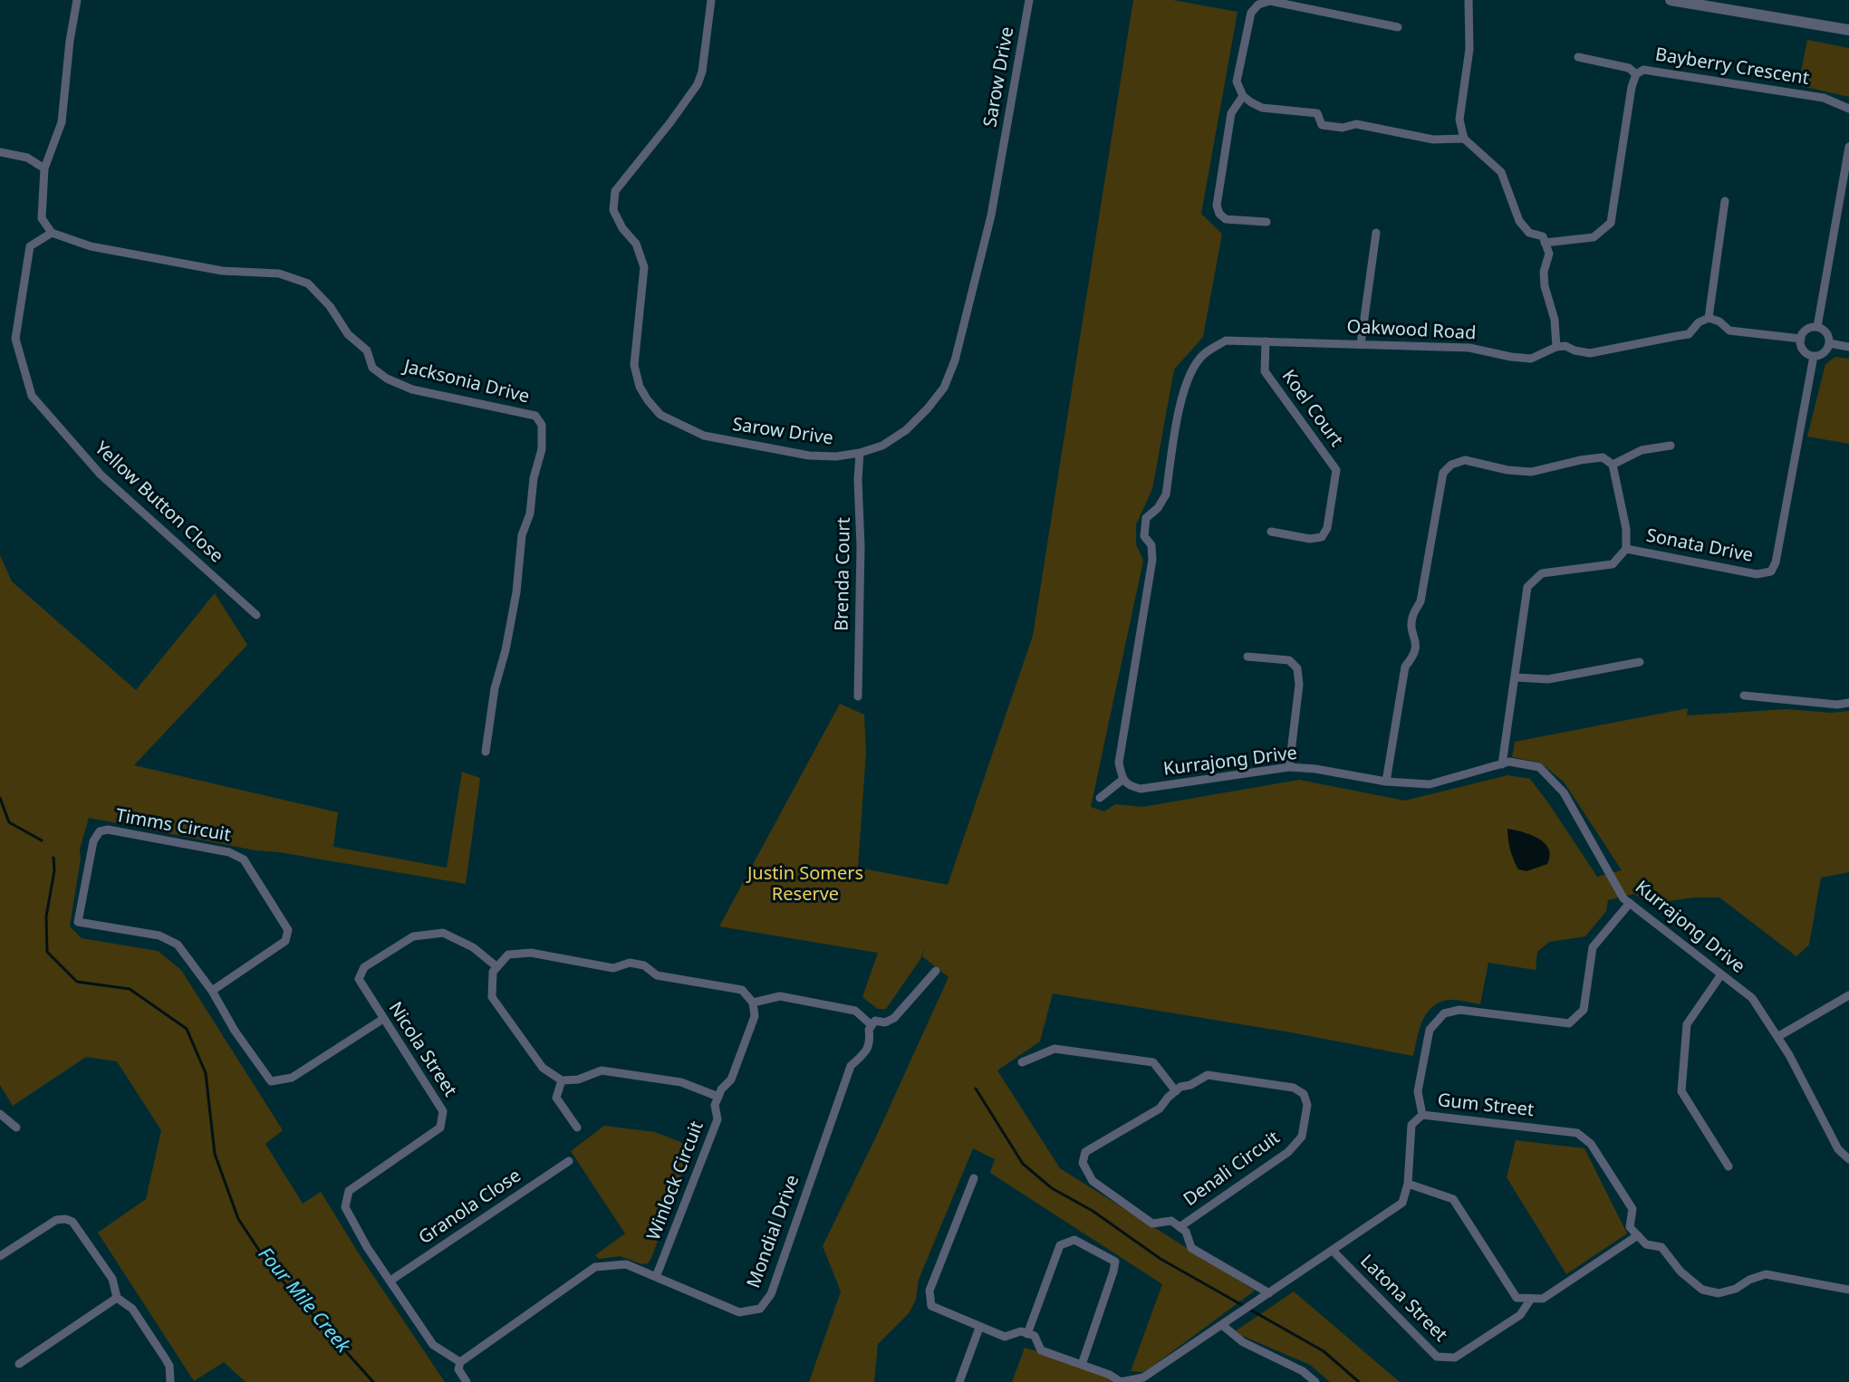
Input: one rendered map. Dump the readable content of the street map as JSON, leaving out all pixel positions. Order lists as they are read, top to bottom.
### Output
{
  "streets": {
    "street": [
      "Bayberry Crescent",
      "Sarow Drive",
      "Oakwood Road",
      "Jacksonia Drive",
      "Koel Court",
      "Yellow Button Close",
      "Sonata Drive",
      "Brenda Court",
      "Kurrajong Drive",
      "Timms Circuit",
      "Nicola Street",
      "Gum Street",
      "Denali Circuit",
      "Winlock Circuit",
      "Granola Close",
      "Mondial Drive",
      "Latona Street"
    ]
  },
  "crossings": [
    ["Sarow Drive", "Brenda Court"],
    ["Oakwood Road", "Koel Court"],
    ["Oakwood Road", "Kurrajong Drive"],
    ["Jacksonia Drive", "Yellow Button Close"],
    ["Sonata Drive", "Kurrajong Drive"],
    ["Timms Circuit", "Nicola Street"],
    ["Nicola Street", "Granola Close"],
    ["Nicola Street", "Mondial Drive"],
    ["Gum Street", "Denali Circuit"],
    ["Gum Street", "Latona Street"],
    ["Winlock Circuit", "Mondial Drive"]
  ],
  "water": ["Four Mile Creek"],
  "parks": ["Justin Somers Reserve"]
}
